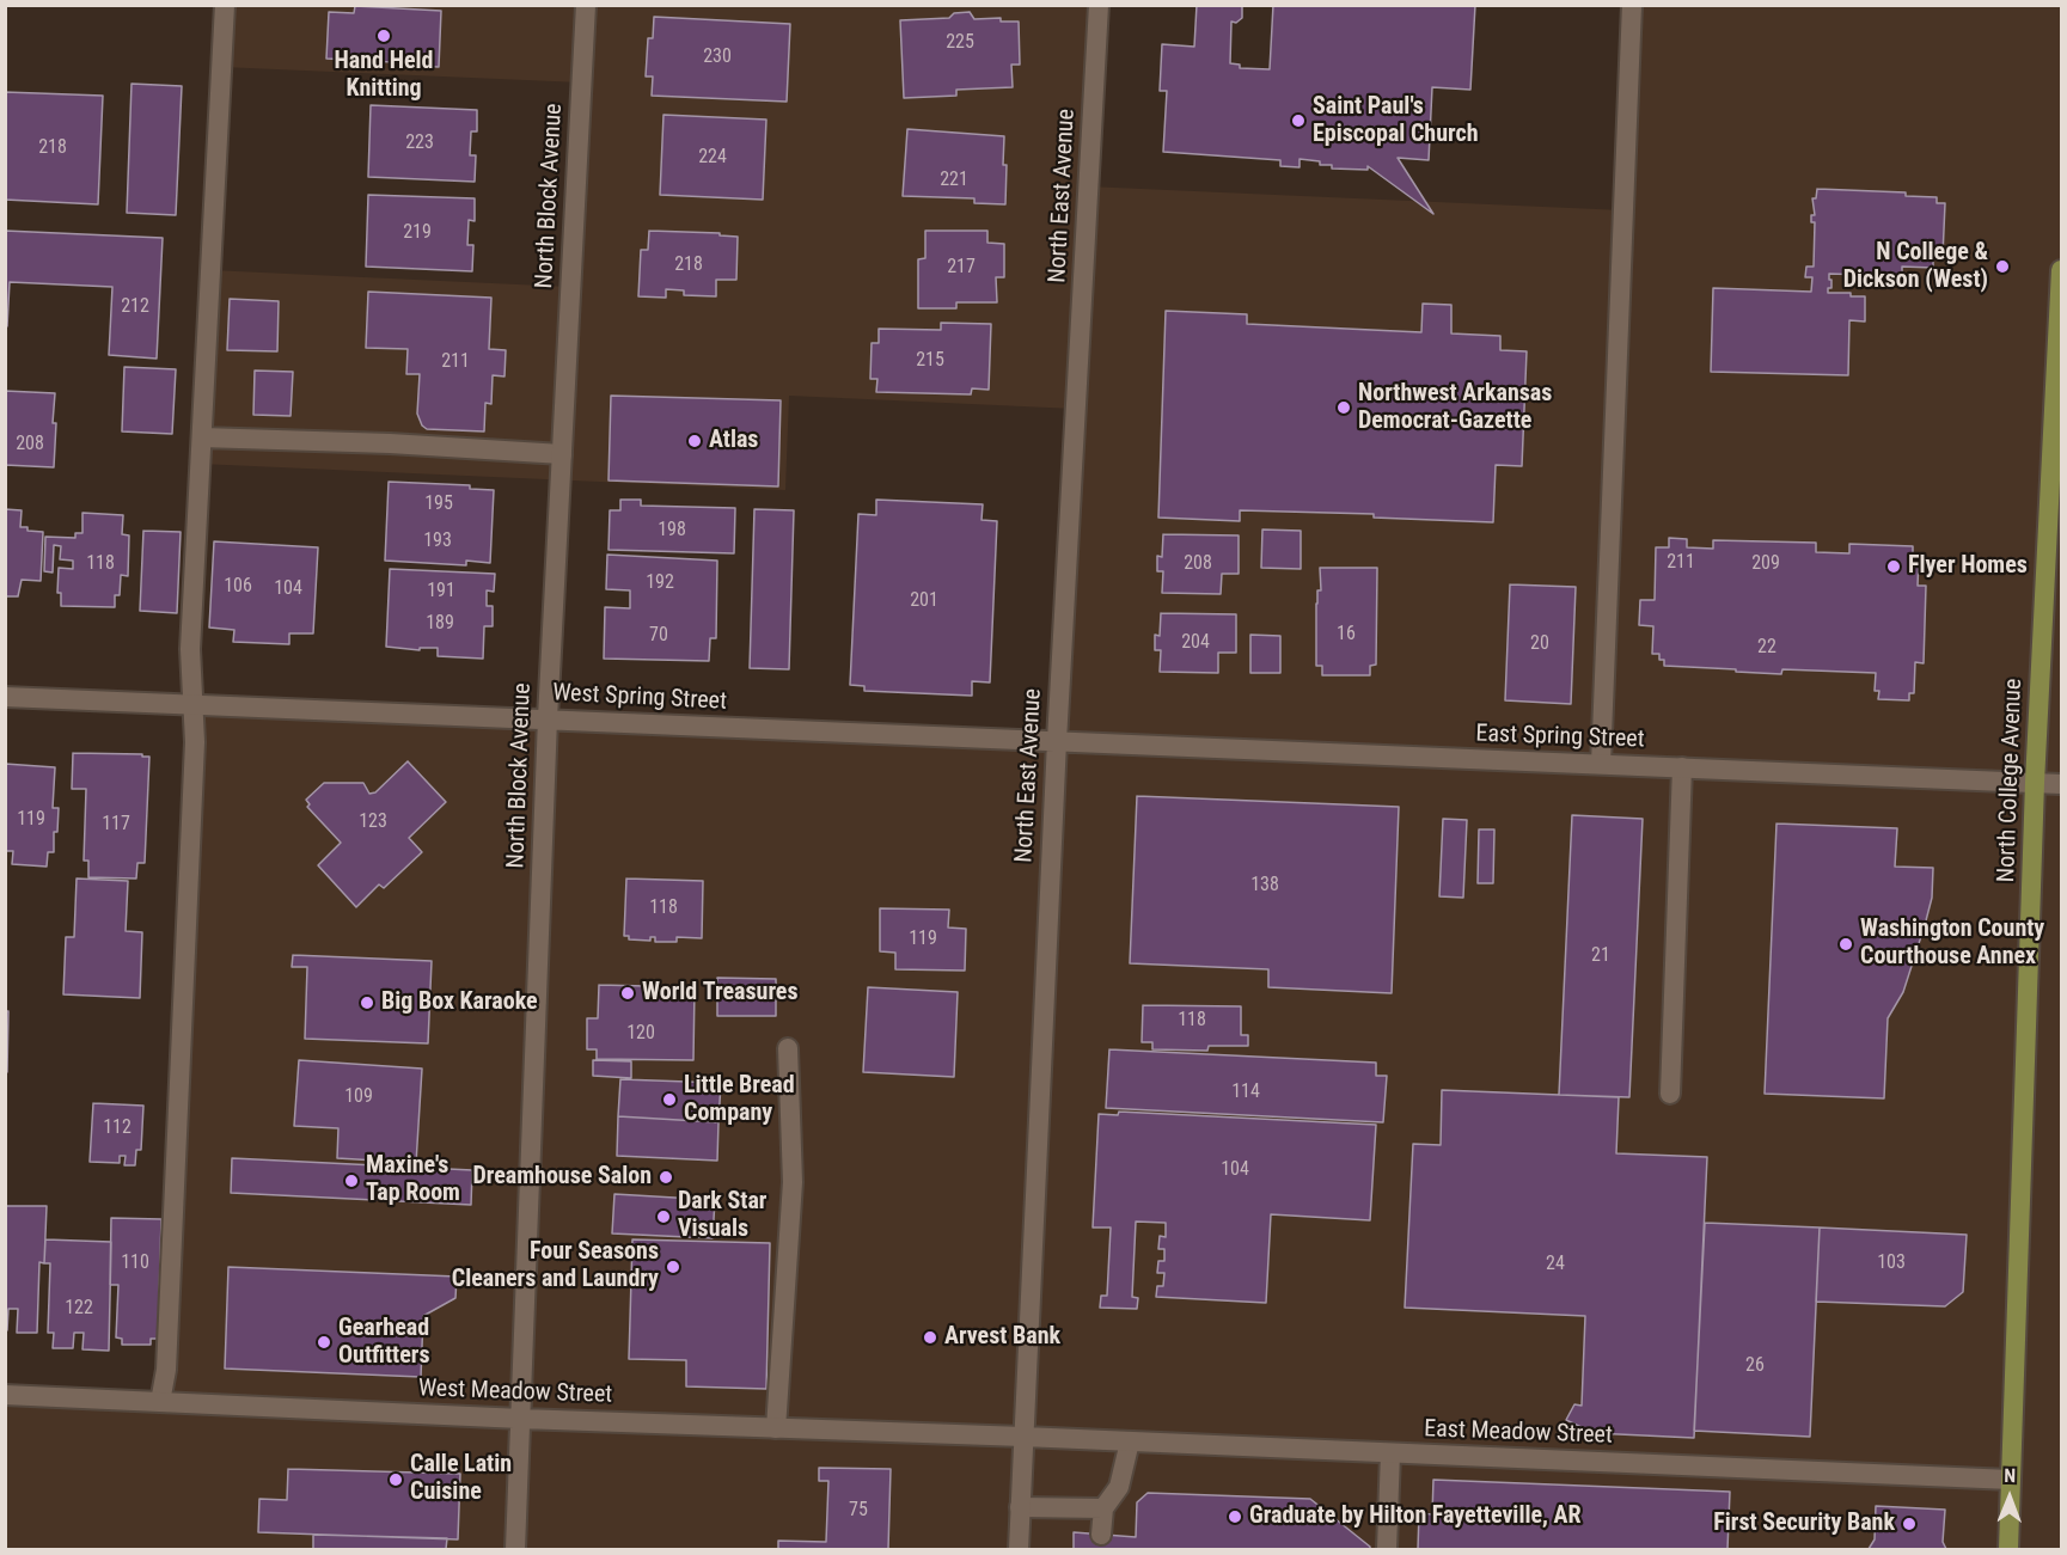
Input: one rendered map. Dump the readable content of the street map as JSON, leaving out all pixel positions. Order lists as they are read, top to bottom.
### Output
{
  "streets": {
    "main road": ["North College Avenue"],
    "street": [
      "North Block Avenue",
      "North East Avenue",
      "West Spring Street",
      "East Spring Street",
      "West Meadow Street",
      "East Meadow Street"
    ]
  },
  "crossings": [
    ["North Block Avenue", "West Spring Street"],
    ["North Block Avenue", "West Meadow Street"],
    ["North East Avenue", "West Spring Street"],
    ["North East Avenue", "East Spring Street"],
    ["North East Avenue", "West Meadow Street"],
    ["North East Avenue", "East Meadow Street"],
    ["West Spring Street", "East Spring Street"],
    ["East Spring Street", "North College Avenue"],
    ["North College Avenue", "East Meadow Street"],
    ["West Meadow Street", "East Meadow Street"]
  ],
  "places": [
    "Hand Held Knitting",
    "Saint Paul's Episcopal Church",
    "N College & Dickson (West)",
    "Northwest Arkansas Democrat-Gazette",
    "Atlas",
    "Flyer Homes",
    "Washington County Courthouse Annex",
    "World Treasures",
    "Big Box Karaoke",
    "Little Bread Company",
    "Dreamhouse Salon",
    "Maxine's Tap Room",
    "Dark Star Visuals",
    "Four Seasons Cleaners and Laundry",
    "Arvest Bank",
    "Gearhead Outfitters",
    "Calle Latin Cuisine",
    "Graduate by Hilton Fayetteville, AR",
    "First Security Bank"
  ],
  "house_numbers": [
    "225",
    "230",
    "223",
    "218",
    "224",
    "221",
    "219",
    "218",
    "217",
    "212",
    "215",
    "211",
    "208",
    "195",
    "198",
    "193",
    "211",
    "118",
    "208",
    "209",
    "192",
    "106",
    "104",
    "191",
    "201",
    "189",
    "16",
    "70",
    "204",
    "20",
    "22",
    "119",
    "123",
    "117",
    "138",
    "118",
    "119",
    "21",
    "118",
    "120",
    "114",
    "109",
    "112",
    "104",
    "110",
    "103",
    "24",
    "122",
    "26",
    "75"
  ],
  "north": "top"
}
